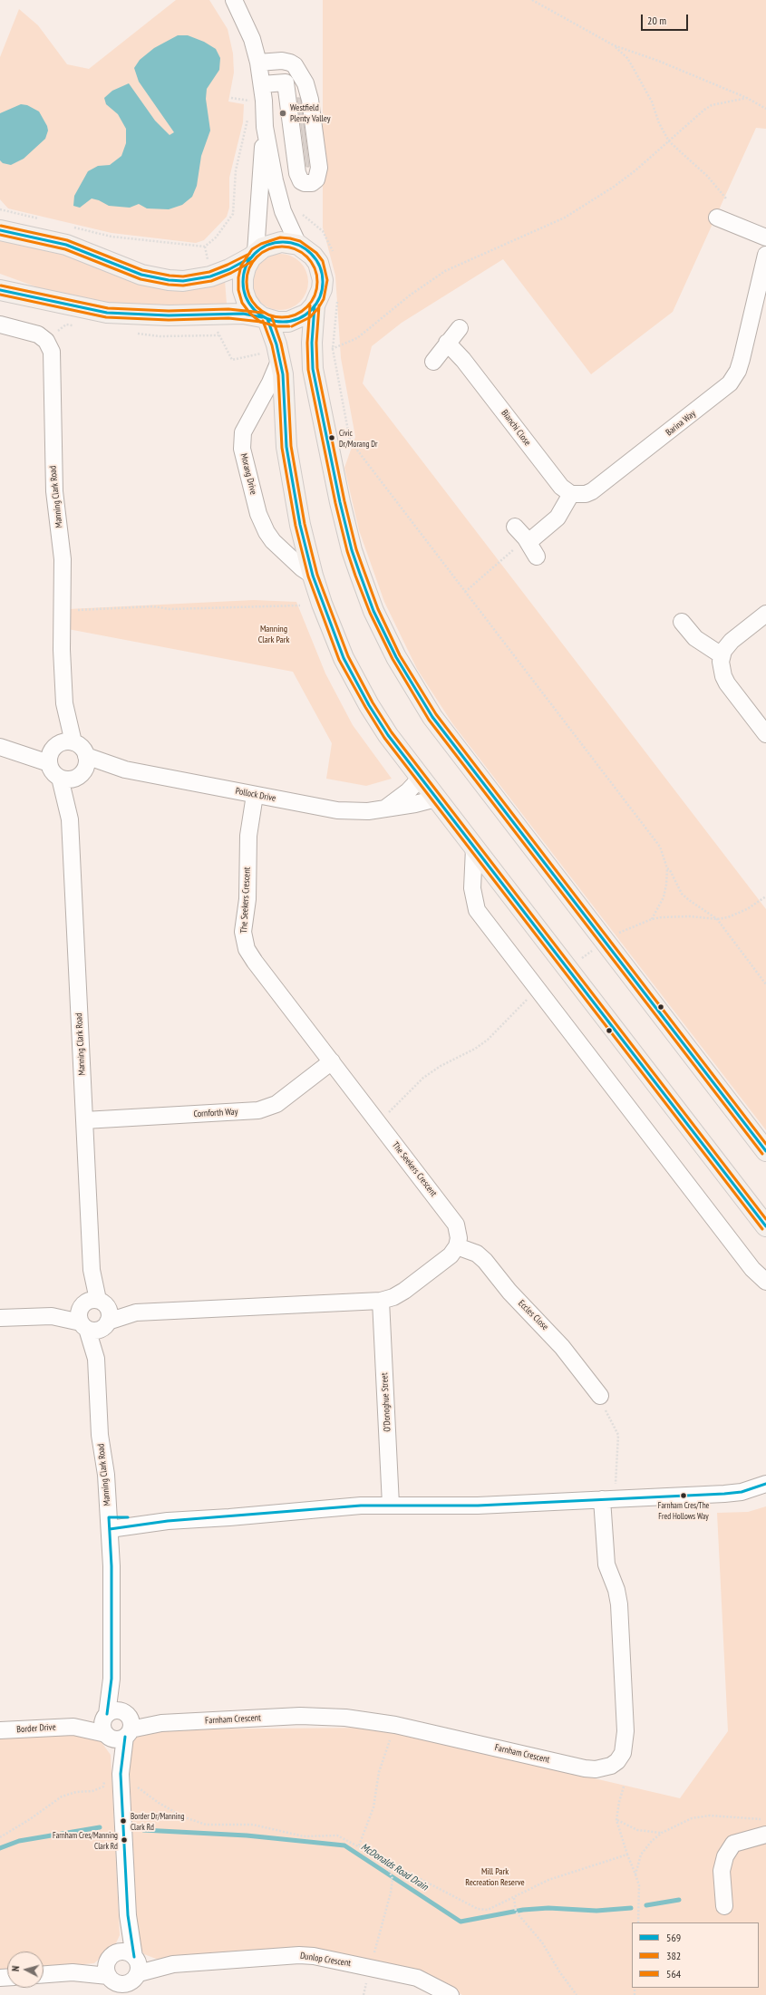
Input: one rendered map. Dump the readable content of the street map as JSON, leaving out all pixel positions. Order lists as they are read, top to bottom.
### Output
{
  "streets": {
    "street": [
      "Barina Way",
      "Bianchi Close",
      "Morang Drive",
      "Manning Clark Road",
      "Pollock Drive",
      "The Seekers Crescent",
      "Cornforth Way",
      "Eccles Close",
      "O'Donoghue Street",
      "Farnham Crescent",
      "Border Drive",
      "Dunlop Crescent"
    ]
  },
  "crossings": [
    ["Barina Way", "Bianchi Close"],
    ["Manning Clark Road", "Pollock Drive"],
    ["Manning Clark Road", "Cornforth Way"],
    ["Manning Clark Road", "Farnham Crescent"],
    ["Manning Clark Road", "Border Drive"],
    ["Manning Clark Road", "Dunlop Crescent"],
    ["Pollock Drive", "The Seekers Crescent"],
    ["The Seekers Crescent", "Cornforth Way"],
    ["The Seekers Crescent", "Eccles Close"],
    ["Farnham Crescent", "Border Drive"]
  ],
  "water": ["McDonalds Road Drain"],
  "parks": ["Manning Clark Park", "Mill Park Recreation Reserve"],
  "places": [
    "Westfield Plenty Valley",
    "Civic Dr/Morang Dr",
    "Farnham Cres/The Fred Hollows Way",
    "Border Dr/Manning Clark Rd",
    "Farnham Cres/Manning Clark Rd"
  ],
  "lines": ["transit line 564", "transit line 569", "transit line 382"],
  "legend": ["569", "382", "564"],
  "scale_bar": "20 m",
  "north": "left"
}
